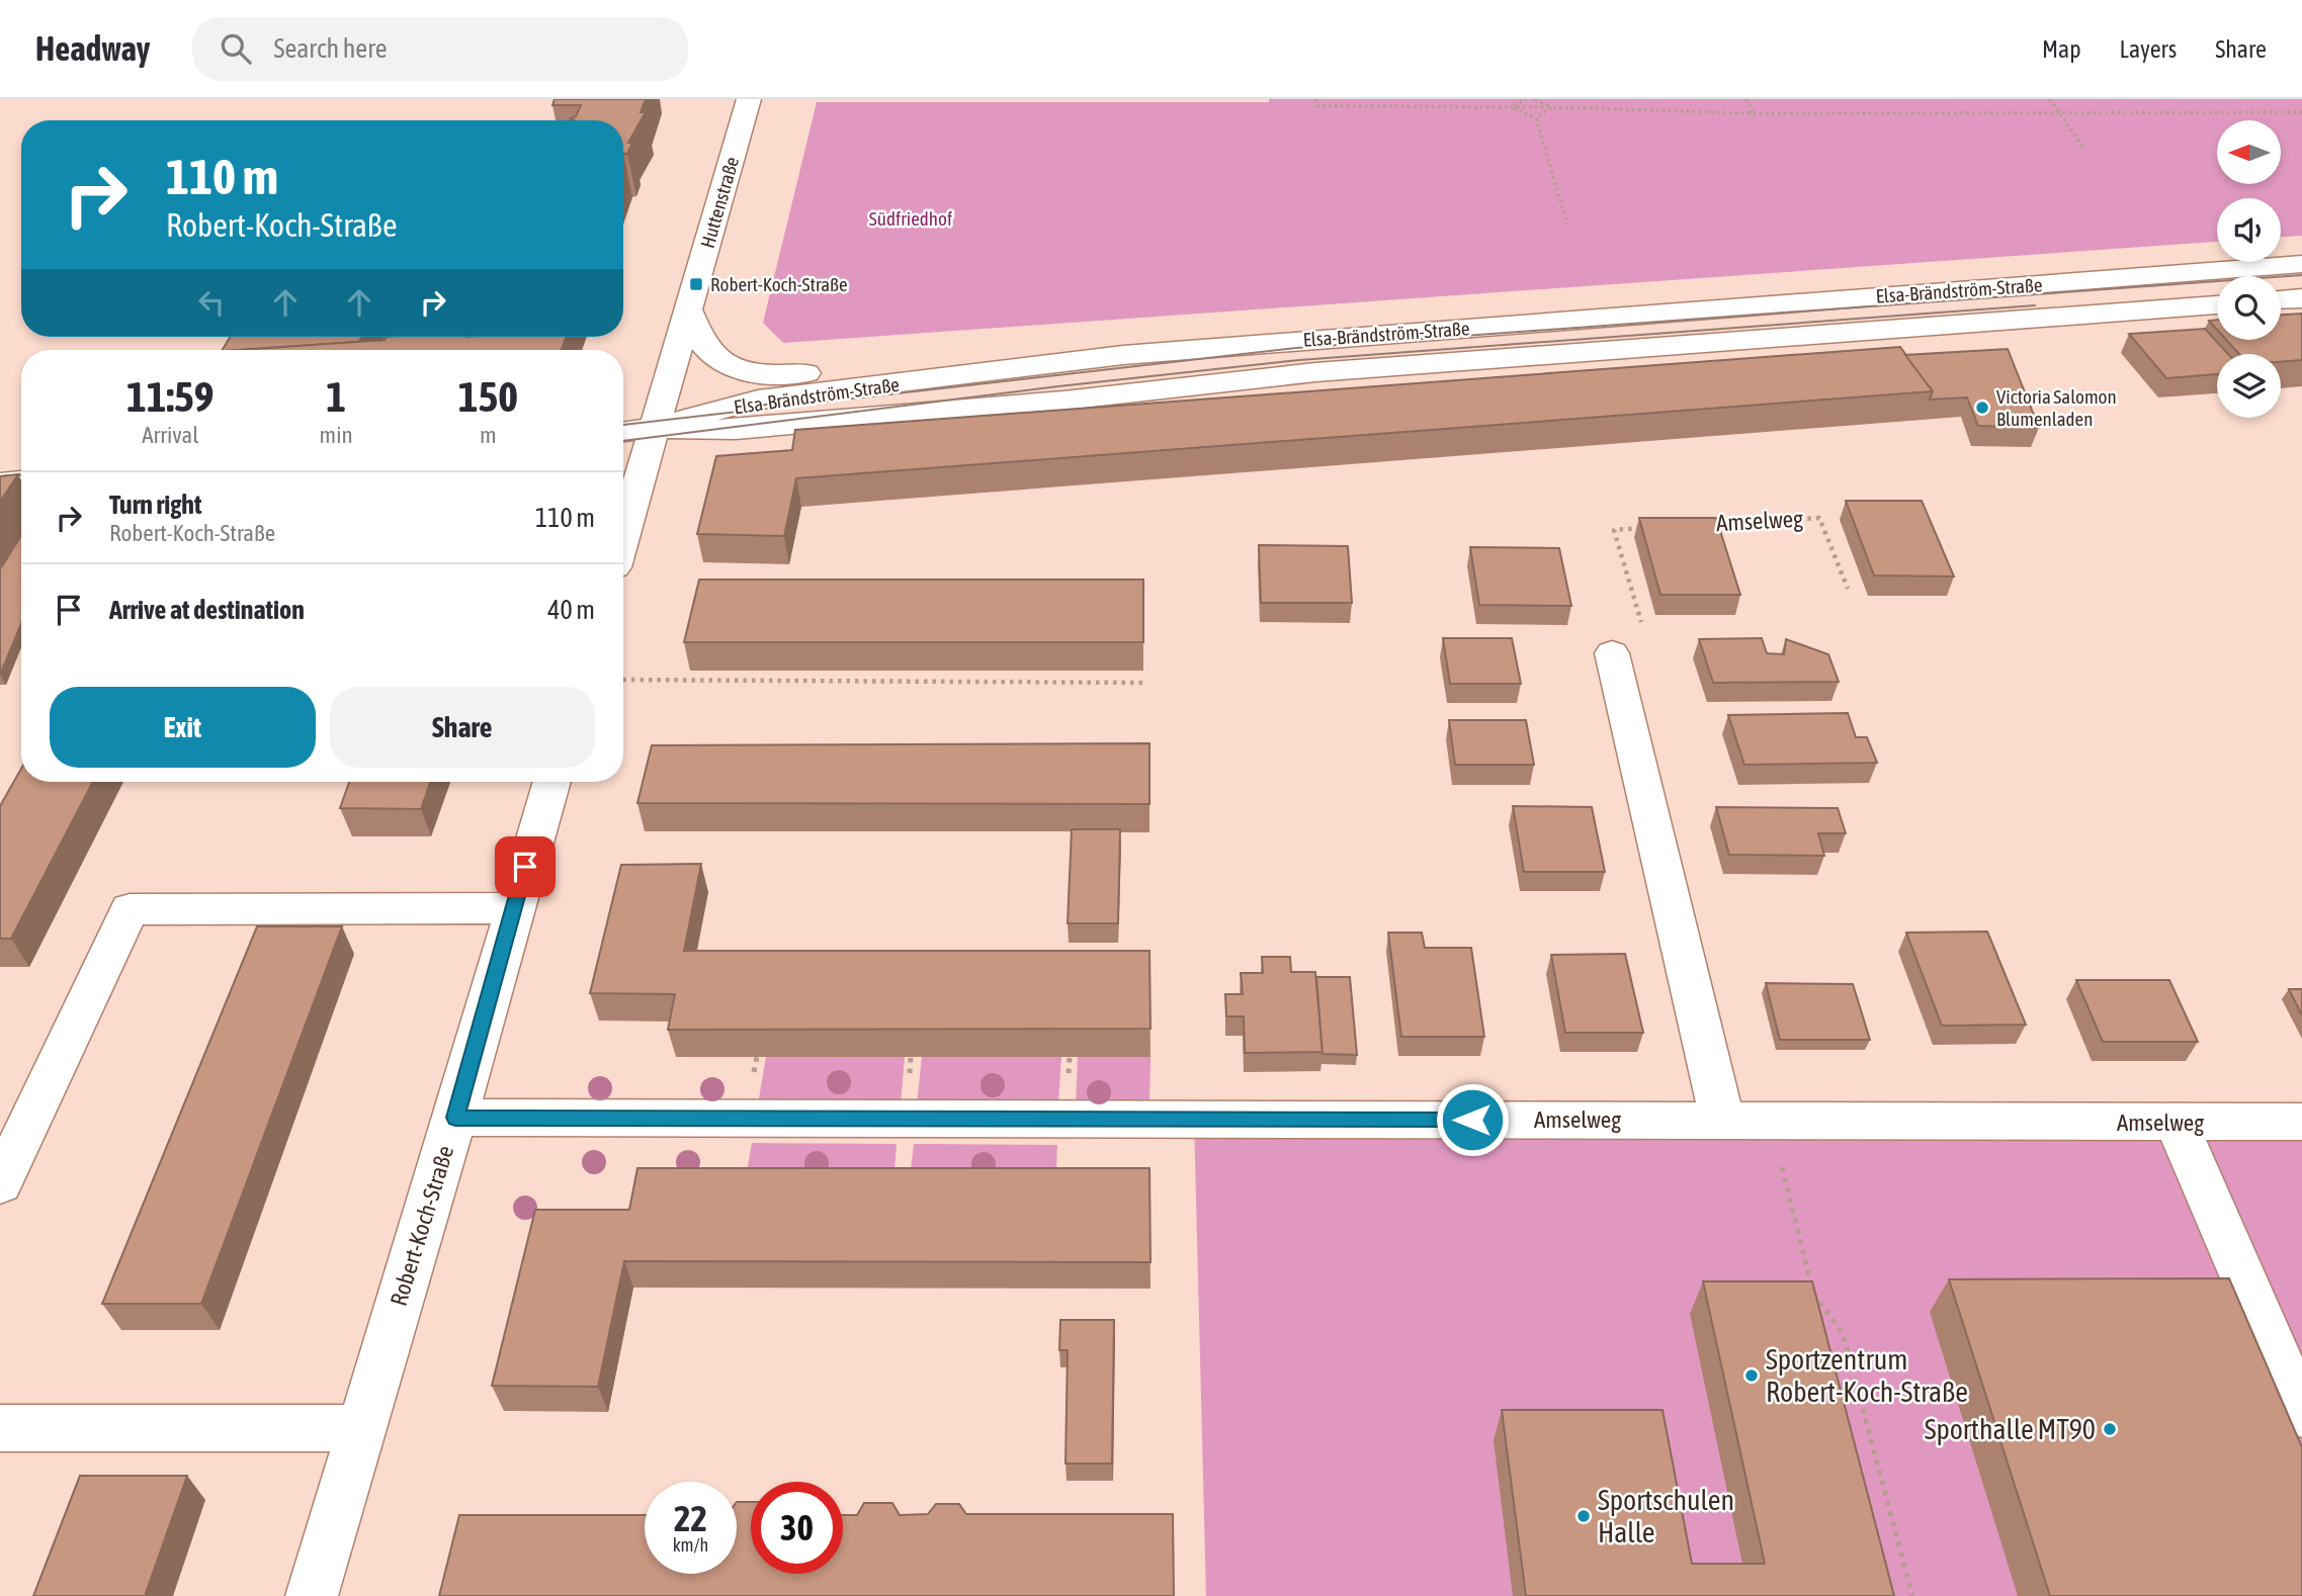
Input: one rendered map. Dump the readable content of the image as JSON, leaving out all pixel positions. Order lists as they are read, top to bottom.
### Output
{
  "streets": {
    "street": [
      "Huttenstraße",
      "Elsa-Brändström-Straße",
      "Amselweg",
      "Robert-Koch-Straße"
    ]
  },
  "crossings": [
    ["Huttenstraße", "Elsa-Brändström-Straße"],
    ["Amselweg", "Robert-Koch-Straße"]
  ],
  "parks": ["Südfriedhof"],
  "places": {
    "transit": ["Robert-Koch-Straße"],
    "other": [
      "Victoria Salomon Blumenladen",
      "Sportzentrum Robert-Koch-Straße",
      "Sporthalle MT90",
      "Sportschulen Halle"
    ]
  },
  "north": "left",
  "page": {
    "header": "Headway",
    "search": "Search here",
    "nav": ["Map", "Layers", "Share"],
    "turn": ["110 m", "Robert-Koch-Straße"],
    "eta": [
      "11:59",
      "Arrival",
      "1",
      "min",
      "150",
      "m"
    ],
    "list": [
      {
        "name": "Turn right",
        "note": "Robert-Koch-Straße",
        "value": "110 m"
      },
      {
        "name": "Arrive at destination",
        "value": "40 m"
      }
    ],
    "buttons": ["Exit", "Share"],
    "speed": "22 km/h",
    "limit": "30"
  }
}
